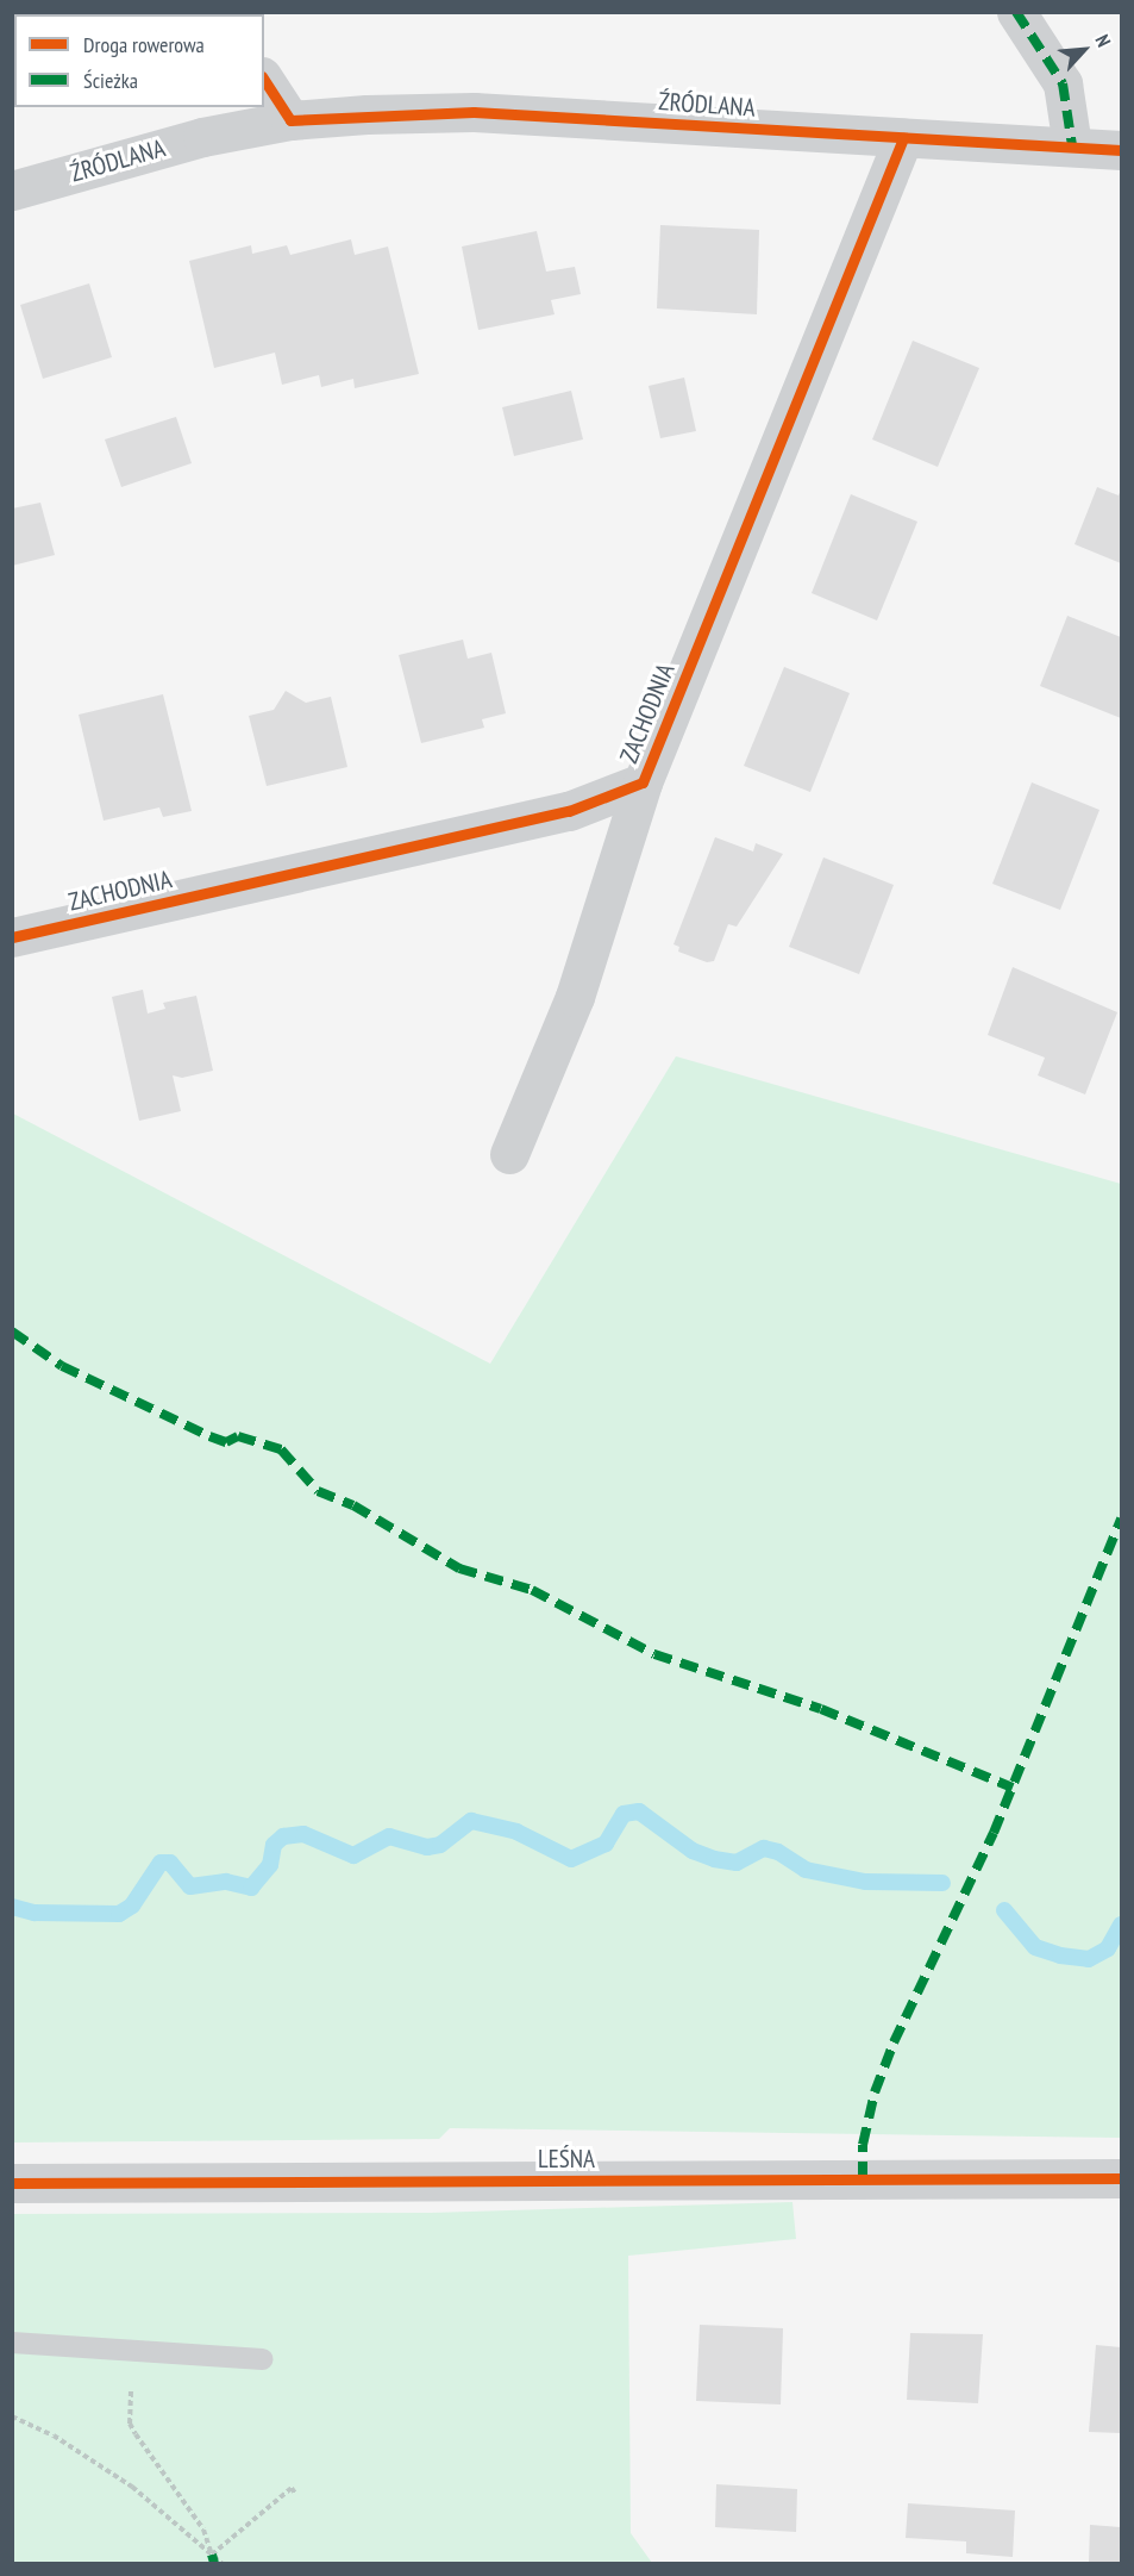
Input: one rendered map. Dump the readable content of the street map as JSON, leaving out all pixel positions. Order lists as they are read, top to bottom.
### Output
{
  "streets": {
    "street": ["ŹRÓDLANA", "ZACHODNIA", "LEŚNA"]
  },
  "crossings": [
    ["ŹRÓDLANA", "ZACHODNIA"]
  ],
  "legend": ["Droga rowerowa", "Ścieżka"],
  "north": "top right"
}
